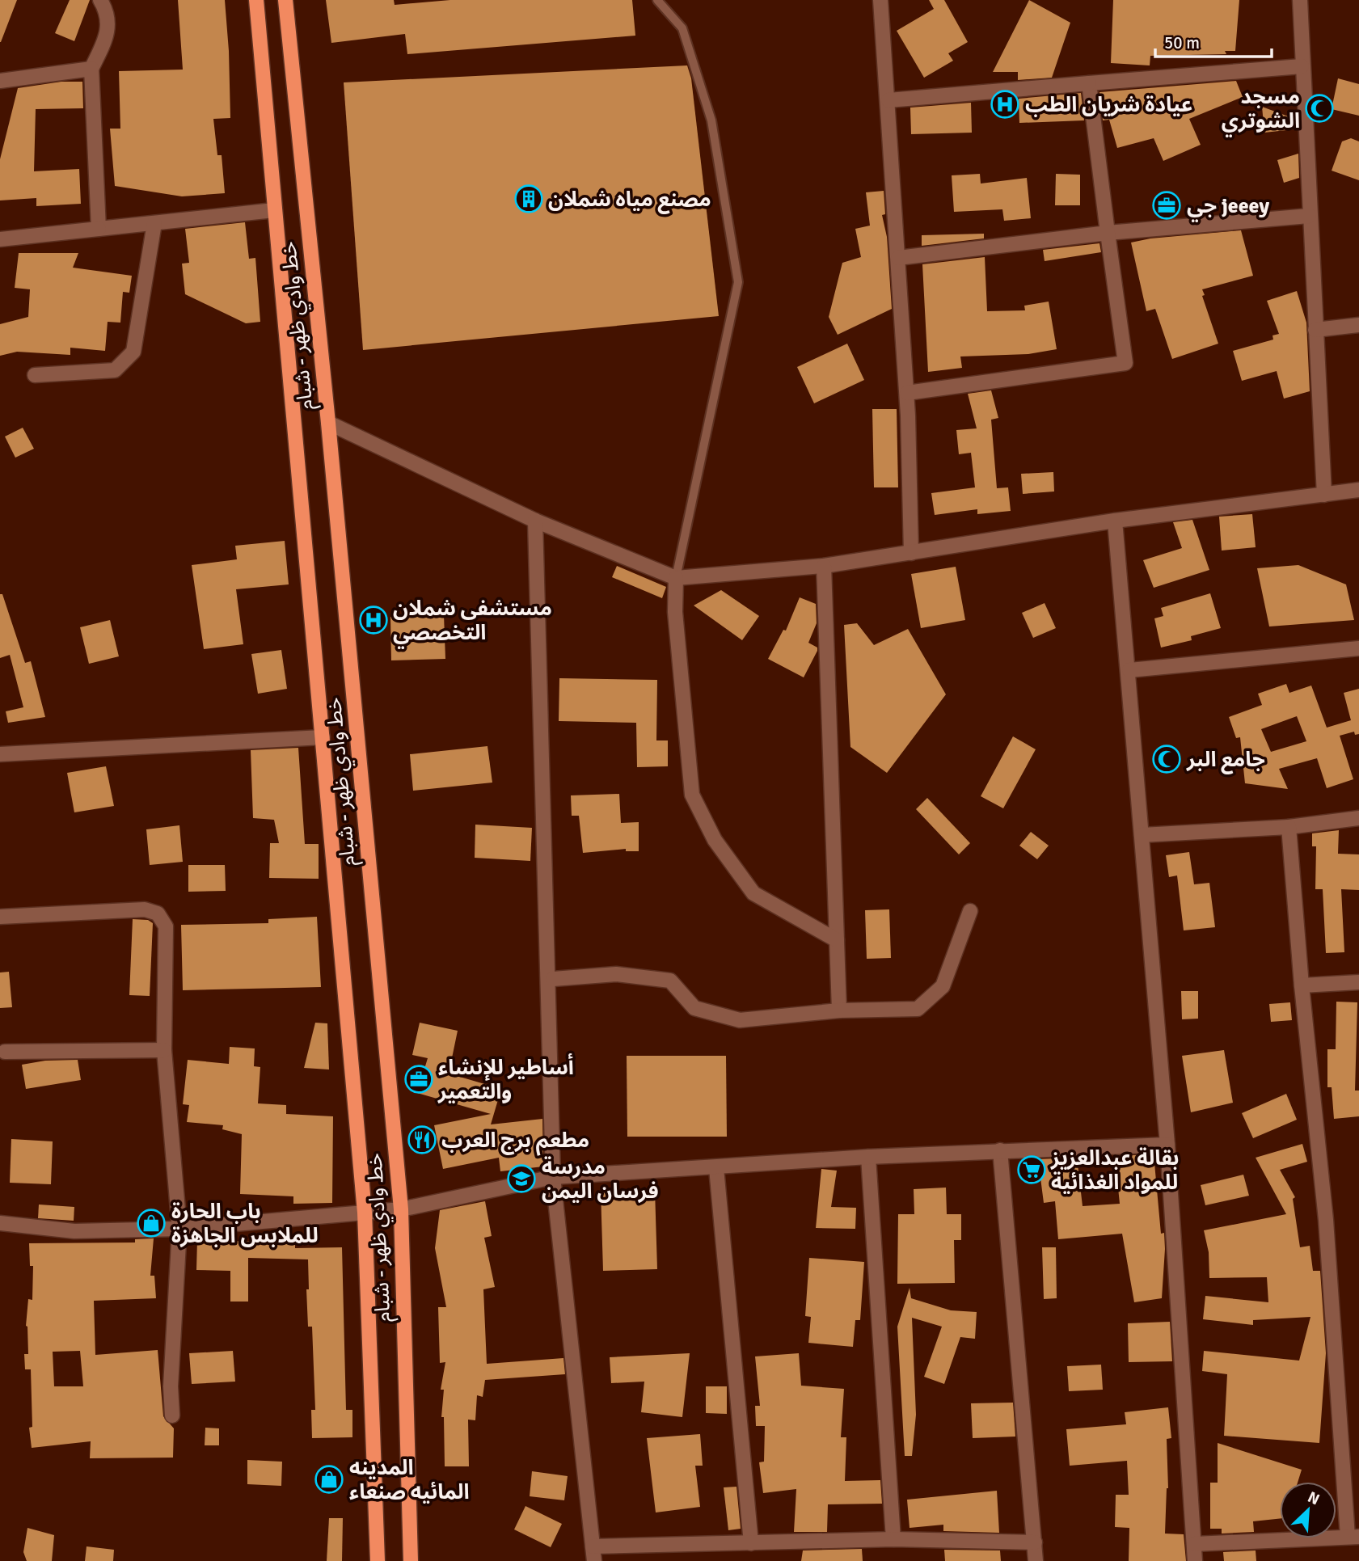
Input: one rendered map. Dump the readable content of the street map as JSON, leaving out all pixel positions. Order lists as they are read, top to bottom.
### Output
{
  "streets": {
    "main road": ["خط وادي ظهر - شبام"]
  },
  "places": {
    "hospital": ["عيادة شريان الطب", "مستشفى شملان التخصصي"],
    "mosque": ["مسجد الشوتري", "جامع البر"],
    "building": ["مصنع مياه شملان"],
    "office": ["جي jeeey", "أساطير للإنشاء والتعمير"],
    "restaurant": ["مطعم برج العرب"],
    "supermarket": ["بقالة عبدالعزيز للمواد الغذائية"],
    "school or university": ["مدرسة فرسان اليمن"],
    "shop": ["باب الحارة للملابس الجاهزة", "المدينه المائيه صنعاء"]
  },
  "scale_bar": "50 m",
  "north": "top right"
}
